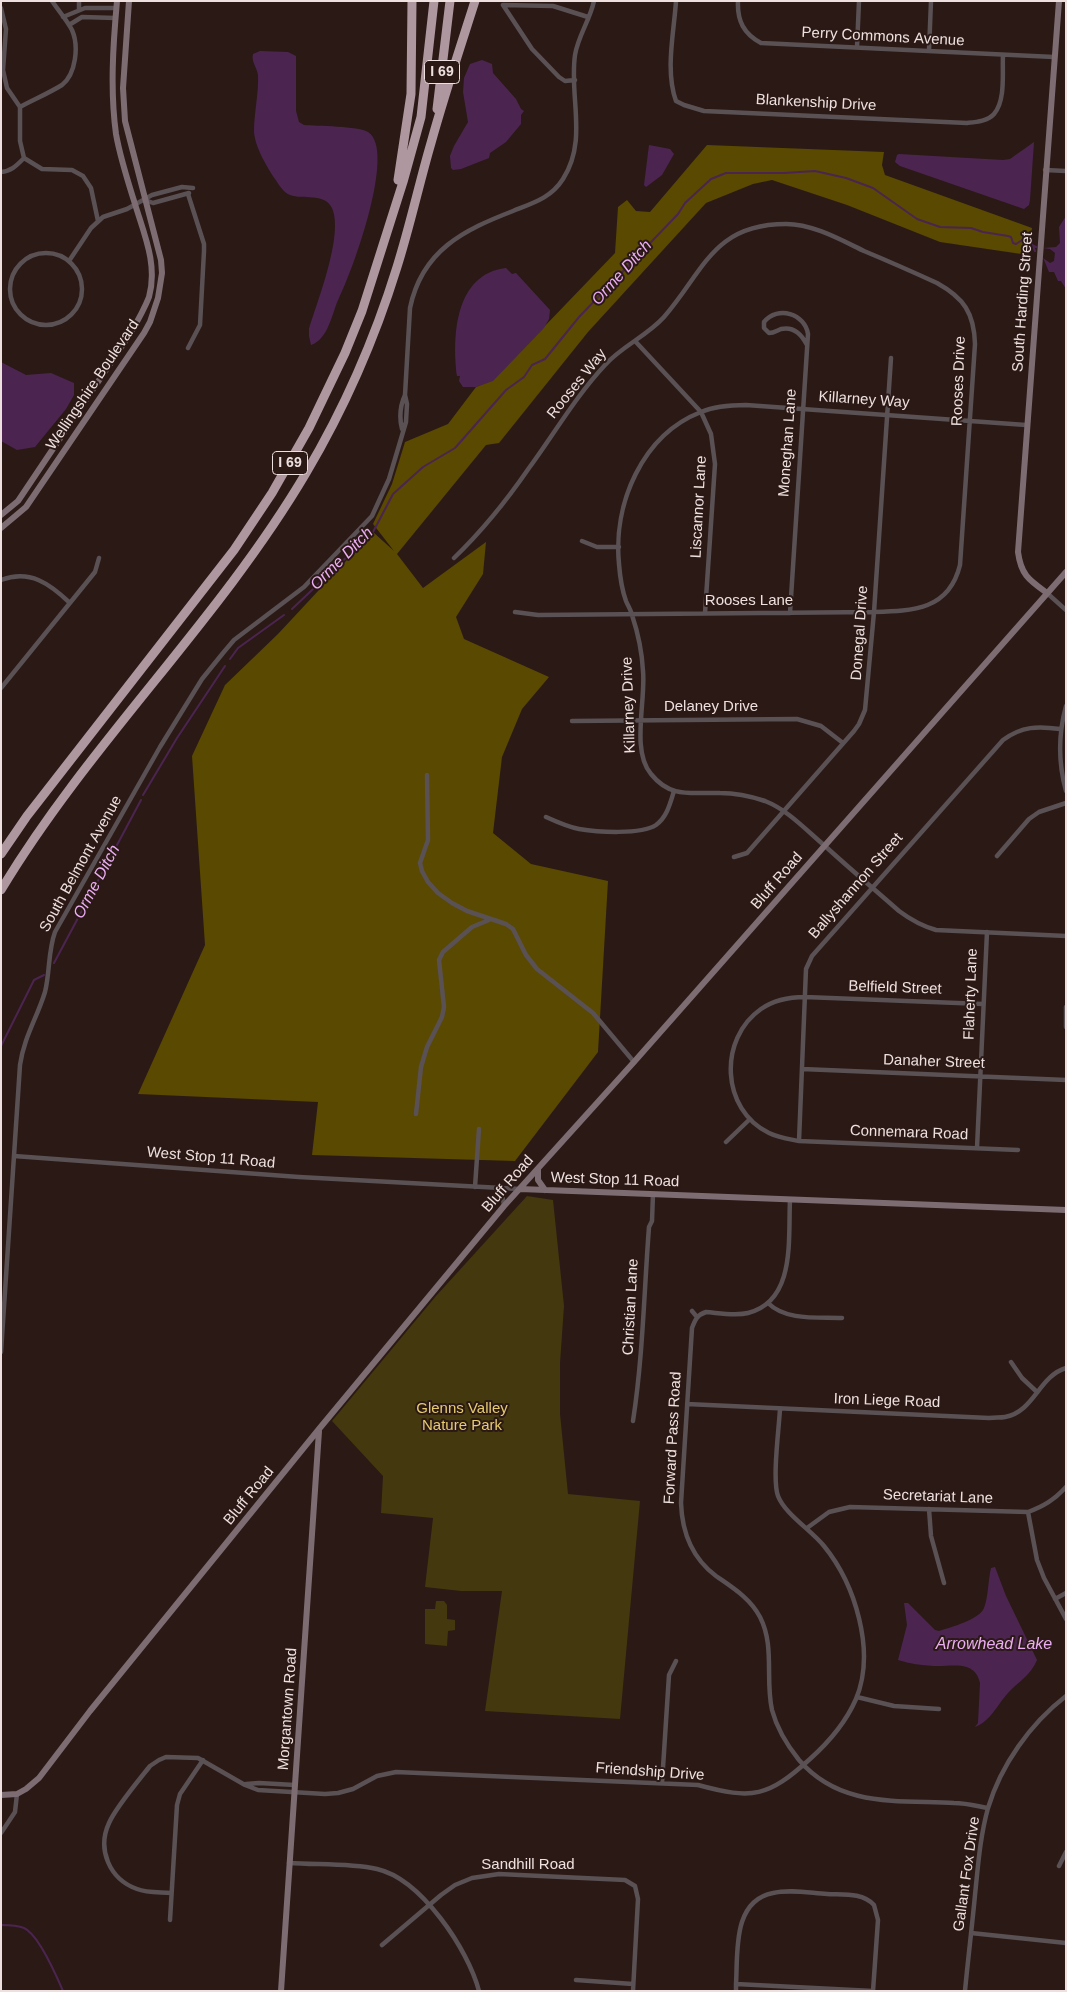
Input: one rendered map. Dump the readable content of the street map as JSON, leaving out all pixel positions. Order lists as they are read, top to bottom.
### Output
{
  "streets": {
    "highway": ["I 69"],
    "main road": [
      "South Harding Street",
      "Wellingshire Boulevard",
      "Bluff Road",
      "West Stop 11 Road",
      "Morgantown Road"
    ],
    "street": [
      "Perry Commons Avenue",
      "Blankenship Drive",
      "Rooses Drive",
      "Rooses Way",
      "Killarney Way",
      "Moneghan Lane",
      "Liscannor Lane",
      "Rooses Lane",
      "Donegal Drive",
      "Killarney Drive",
      "Delaney Drive",
      "South Belmont Avenue",
      "Ballyshannon Street",
      "Belfield Street",
      "Flaherty Lane",
      "Danaher Street",
      "Connemara Road",
      "Christian Lane",
      "Iron Liege Road",
      "Forward Pass Road",
      "Secretariat Lane",
      "Friendship Drive",
      "Sandhill Road",
      "Gallant Fox Drive"
    ]
  },
  "crossings": [
    ["Perry Commons Avenue", "Blankenship Drive"],
    ["Perry Commons Avenue", "South Harding Street"],
    ["South Harding Street", "Killarney Way"],
    ["South Harding Street", "Bluff Road"],
    ["Rooses Drive", "Rooses Way"],
    ["Rooses Drive", "Killarney Way"],
    ["Rooses Drive", "Rooses Lane"],
    ["Rooses Way", "Liscannor Lane"],
    ["Killarney Way", "Moneghan Lane"],
    ["Killarney Way", "Liscannor Lane"],
    ["Killarney Way", "Donegal Drive"],
    ["Killarney Way", "Killarney Drive"],
    ["Moneghan Lane", "Rooses Lane"],
    ["Liscannor Lane", "Rooses Lane"],
    ["Liscannor Lane", "Killarney Drive"],
    ["Rooses Lane", "Donegal Drive"],
    ["Rooses Lane", "Killarney Drive"],
    ["Donegal Drive", "Killarney Drive"],
    ["Donegal Drive", "Delaney Drive"],
    ["Killarney Drive", "Delaney Drive"],
    ["Killarney Drive", "Bluff Road"],
    ["Killarney Drive", "Ballyshannon Street"],
    ["Killarney Drive", "Flaherty Lane"],
    ["South Belmont Avenue", "West Stop 11 Road"],
    ["Bluff Road", "West Stop 11 Road"],
    ["Bluff Road", "Morgantown Road"],
    ["Ballyshannon Street", "Belfield Street"],
    ["Ballyshannon Street", "Danaher Street"],
    ["Ballyshannon Street", "Connemara Road"],
    ["Belfield Street", "Flaherty Lane"],
    ["Belfield Street", "Connemara Road"],
    ["Flaherty Lane", "Danaher Street"],
    ["Flaherty Lane", "Connemara Road"],
    ["West Stop 11 Road", "Christian Lane"],
    ["Iron Liege Road", "Forward Pass Road"],
    ["Forward Pass Road", "Friendship Drive"],
    ["Morgantown Road", "Friendship Drive"]
  ],
  "water": ["Orme Ditch", "Arrowhead Lake"],
  "parks": ["Glenns Valley Nature Park"]
}
